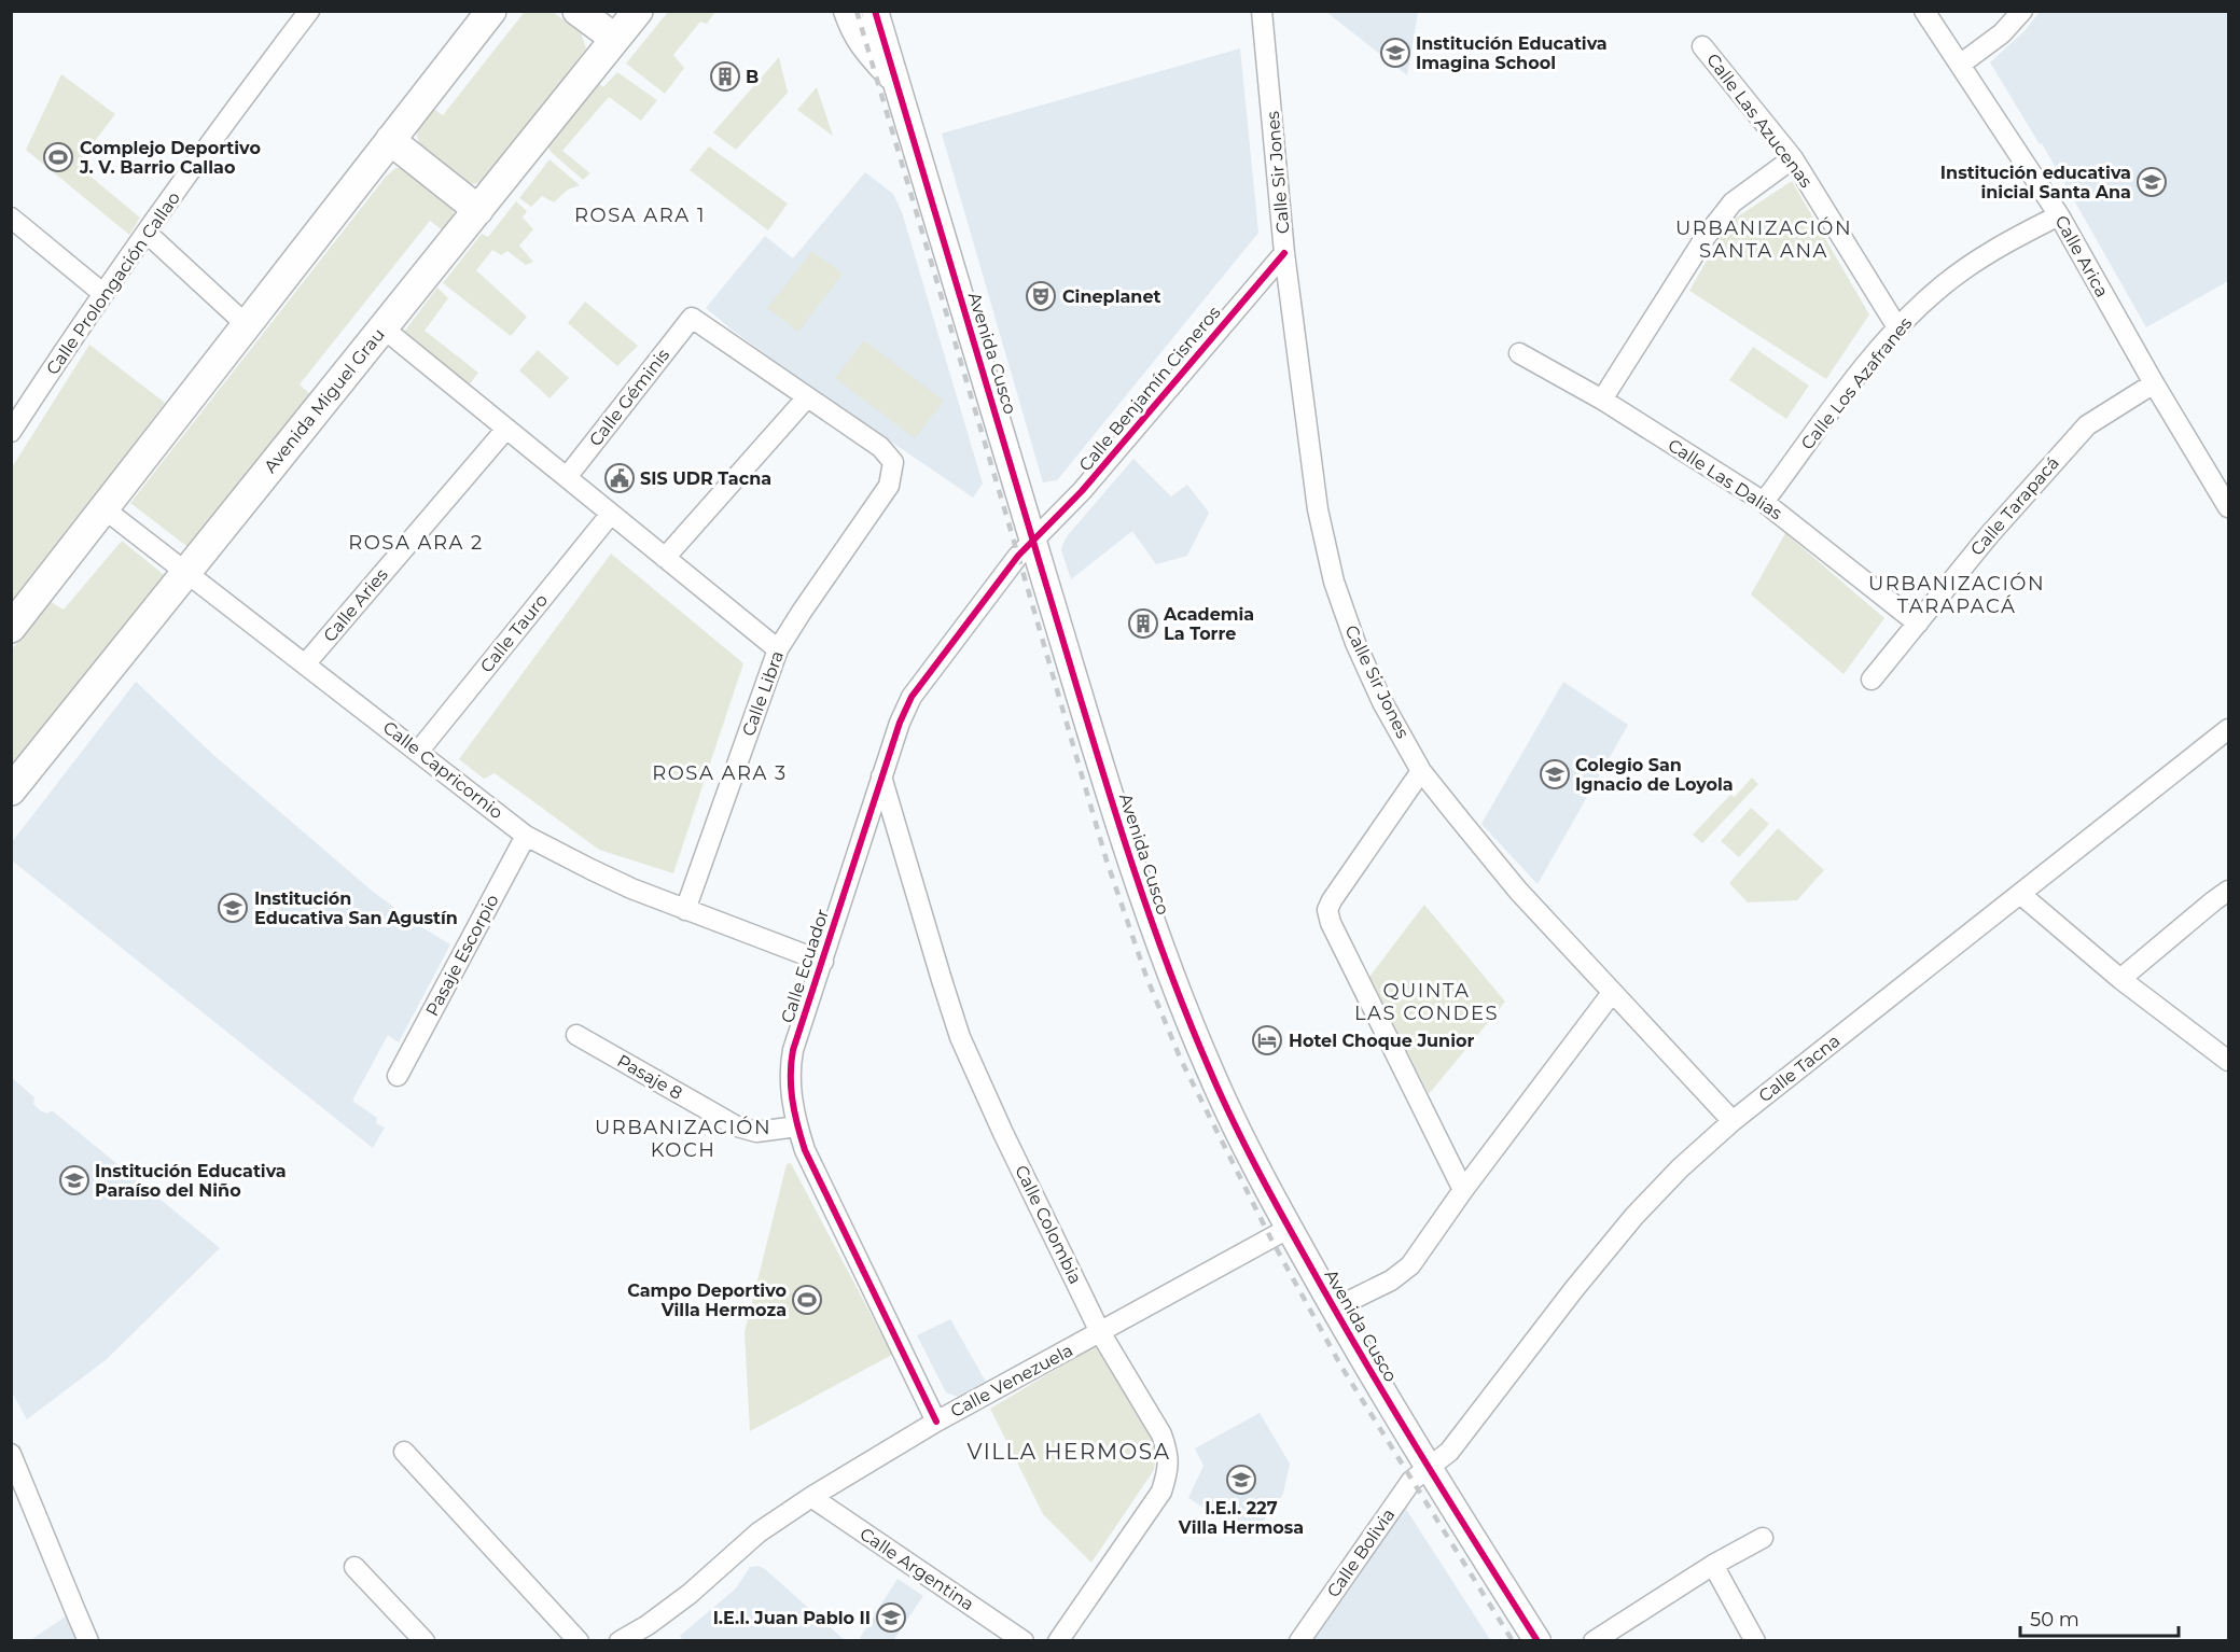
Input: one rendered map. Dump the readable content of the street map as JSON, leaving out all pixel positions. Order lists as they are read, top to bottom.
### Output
{
  "streets": {
    "main road": ["Avenida Cusco", "Avenida Miguel Grau"],
    "street": [
      "Calle Las Azucenas",
      "Calle Sir Jones",
      "Calle Arica",
      "Calle Prolongación Callao",
      "Calle Los Azafranes",
      "Calle Benjamín Cisneros",
      "Calle Géminis",
      "Calle Las Dalias",
      "Calle Tarapacá",
      "Calle Aries",
      "Calle Tauro",
      "Calle Libra",
      "Calle Capricornio",
      "Pasaje Escorpio",
      "Calle Ecuador",
      "Calle Tacna",
      "Pasaje 8",
      "Calle Colombia",
      "Calle Venezuela",
      "Calle Bolivia",
      "Calle Argentina"
    ]
  },
  "crossings": [
    ["Calle Las Azucenas", "Calle Los Azafranes"],
    ["Calle Sir Jones", "Calle Benjamín Cisneros"],
    ["Calle Sir Jones", "Calle Tacna"],
    ["Calle Arica", "Calle Los Azafranes"],
    ["Calle Arica", "Calle Tarapacá"],
    ["Avenida Cusco", "Calle Benjamín Cisneros"],
    ["Avenida Cusco", "Calle Ecuador"],
    ["Avenida Cusco", "Calle Tacna"],
    ["Avenida Cusco", "Calle Venezuela"],
    ["Avenida Cusco", "Calle Bolivia"],
    ["Calle Los Azafranes", "Calle Las Dalias"],
    ["Calle Benjamín Cisneros", "Calle Ecuador"],
    ["Calle Géminis", "Calle Libra"],
    ["Avenida Miguel Grau", "Calle Capricornio"],
    ["Calle Las Dalias", "Calle Tarapacá"],
    ["Calle Aries", "Calle Capricornio"],
    ["Calle Tauro", "Calle Capricornio"],
    ["Calle Libra", "Calle Capricornio"],
    ["Calle Capricornio", "Pasaje Escorpio"],
    ["Calle Capricornio", "Calle Ecuador"],
    ["Calle Ecuador", "Pasaje 8"],
    ["Calle Ecuador", "Calle Colombia"],
    ["Calle Ecuador", "Calle Venezuela"],
    ["Calle Tacna", "Calle Bolivia"],
    ["Calle Colombia", "Calle Venezuela"],
    ["Calle Venezuela", "Calle Argentina"]
  ],
  "districts": [
    "ROSA ARA 1",
    "URBANIZACIÓN SANTA ANA",
    "ROSA ARA 2",
    "URBANIZACIÓN TARAPACÁ",
    "ROSA ARA 3",
    "QUINTA LAS CONDES",
    "URBANIZACIÓN KOCH",
    "VILLA HERMOSA"
  ],
  "places": {
    "school or university": [
      "Institución Educativa Imagina School",
      "Institución educativa inicial Santa Ana",
      "Colegio San Ignacio de Loyola",
      "Institución Educativa San Agustín",
      "Institución Educativa Paraíso del Niño",
      "I.E.I. 227 Villa Hermosa",
      "I.E.I. Juan Pablo II"
    ],
    "building": ["B", "Academia La Torre"],
    "sports": ["Complejo Deportivo J. V. Barrio Callao", "Campo Deportivo Villa Hermoza"],
    "theatre": ["Cineplanet"],
    "public building": ["SIS UDR Tacna"],
    "hotel": ["Hotel Choque Junior"]
  },
  "scale_bar": "50 m"
}
